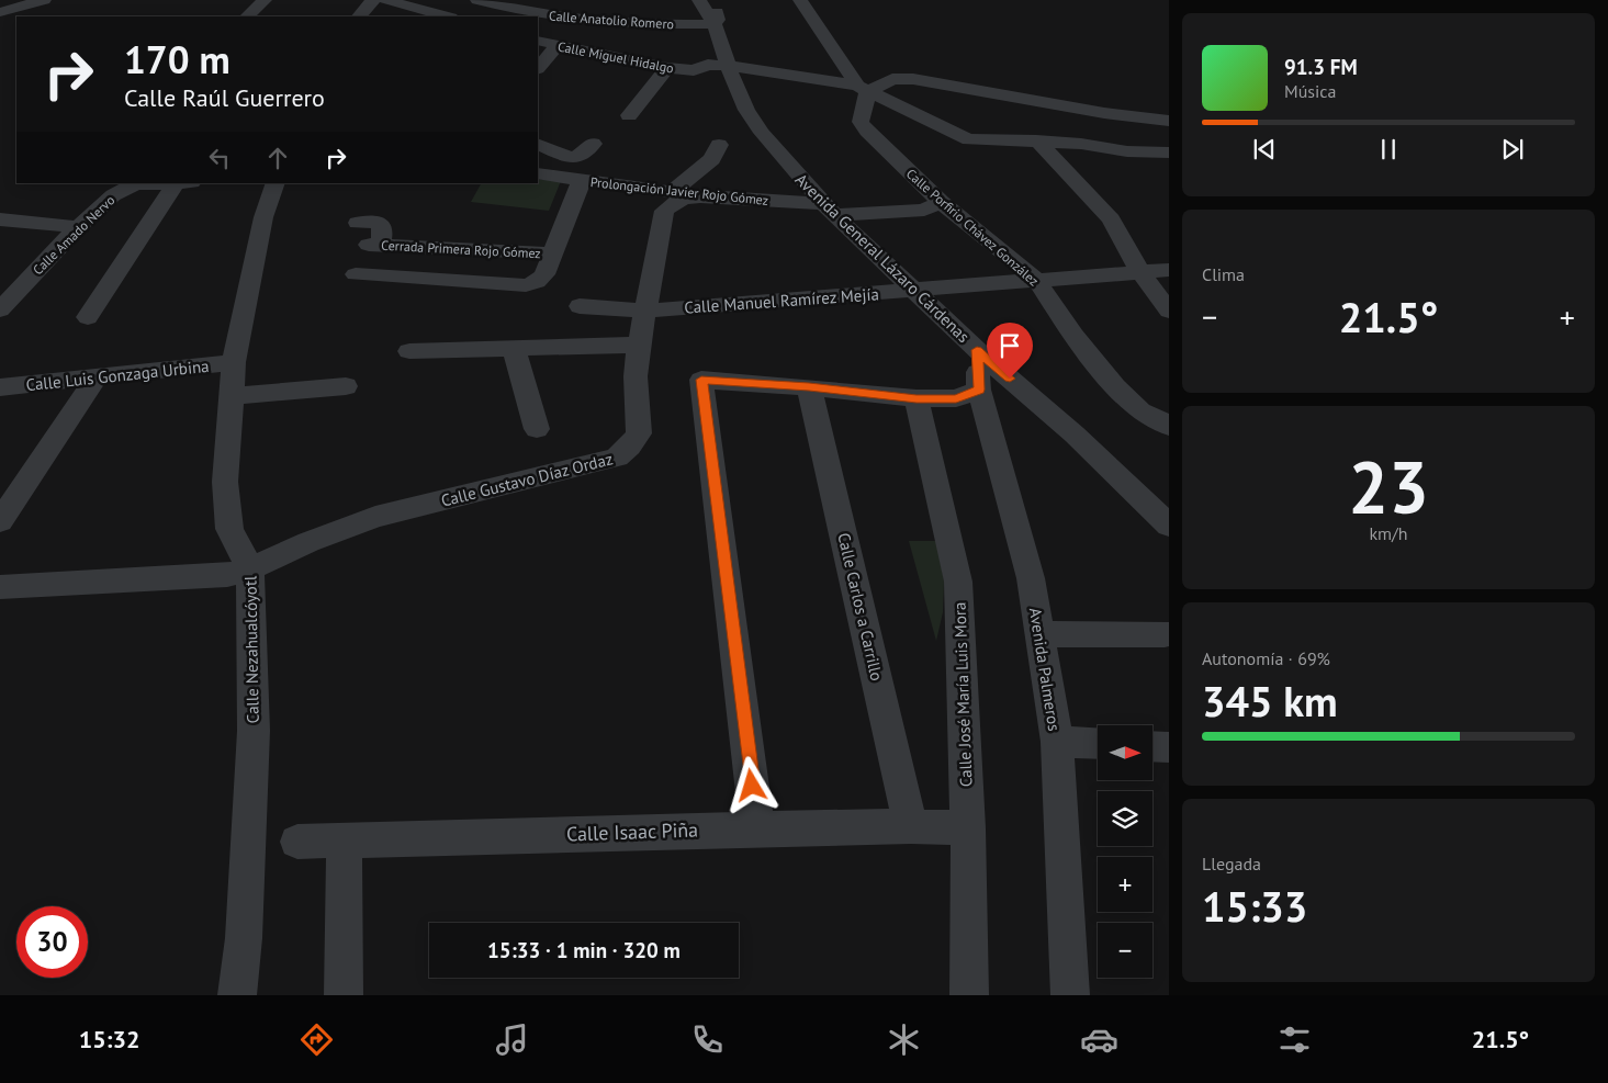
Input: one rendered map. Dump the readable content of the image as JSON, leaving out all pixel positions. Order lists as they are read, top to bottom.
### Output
{
  "streets": {
    "street": [
      "Calle Anatolio Romero",
      "Calle Miguel Hidalgo",
      "Prolongación Javier Rojo Gómez",
      "Calle Porfirio Chávez González",
      "Calle Amado Nervo",
      "Cerrada Primera Rojo Gómez",
      "Avenida General Lázaro Cárdenas",
      "Calle Manuel Ramírez Mejía",
      "Calle Luis Gonzaga Urbina",
      "Calle Gustavo Díaz Ordaz",
      "Calle Carlos a Carrillo",
      "Calle Nezahualcóyotl",
      "Avenida Palmeros",
      "Calle José María Luis Mora",
      "Calle Isaac Piña"
    ]
  },
  "crossings": [
    ["Calle Anatolio Romero", "Avenida General Lázaro Cárdenas"],
    ["Calle Miguel Hidalgo", "Avenida General Lázaro Cárdenas"],
    ["Prolongación Javier Rojo Gómez", "Calle Porfirio Chávez González"],
    ["Prolongación Javier Rojo Gómez", "Avenida General Lázaro Cárdenas"],
    ["Prolongación Javier Rojo Gómez", "Calle Gustavo Díaz Ordaz"],
    ["Calle Porfirio Chávez González", "Calle Manuel Ramírez Mejía"],
    ["Avenida General Lázaro Cárdenas", "Calle Manuel Ramírez Mejía"],
    ["Avenida General Lázaro Cárdenas", "Avenida Palmeros"],
    ["Calle Manuel Ramírez Mejía", "Calle Gustavo Díaz Ordaz"],
    ["Calle Luis Gonzaga Urbina", "Calle Nezahualcóyotl"],
    ["Calle Gustavo Díaz Ordaz", "Calle Nezahualcóyotl"],
    ["Calle Carlos a Carrillo", "Calle Isaac Piña"],
    ["Calle José María Luis Mora", "Calle Isaac Piña"]
  ],
  "north": "right",
  "page": {
    "turn": ["170 m", "Calle Raúl Guerrero"],
    "song": ["91.3 FM", "Música"],
    "tile": [
      "Clima",
      ["23", "km/h"],
      ["Autonomía · 69%", "345 km"],
      ["Llegada", "15:33"]
    ],
    "heat": ["−", "21.5°", "+"],
    "map_buttons": ["+", "−"],
    "limit": "30",
    "trip": "15:33 · 1 min · 320 m",
    "tabs": ["15:32", "21.5°"]
  }
}
